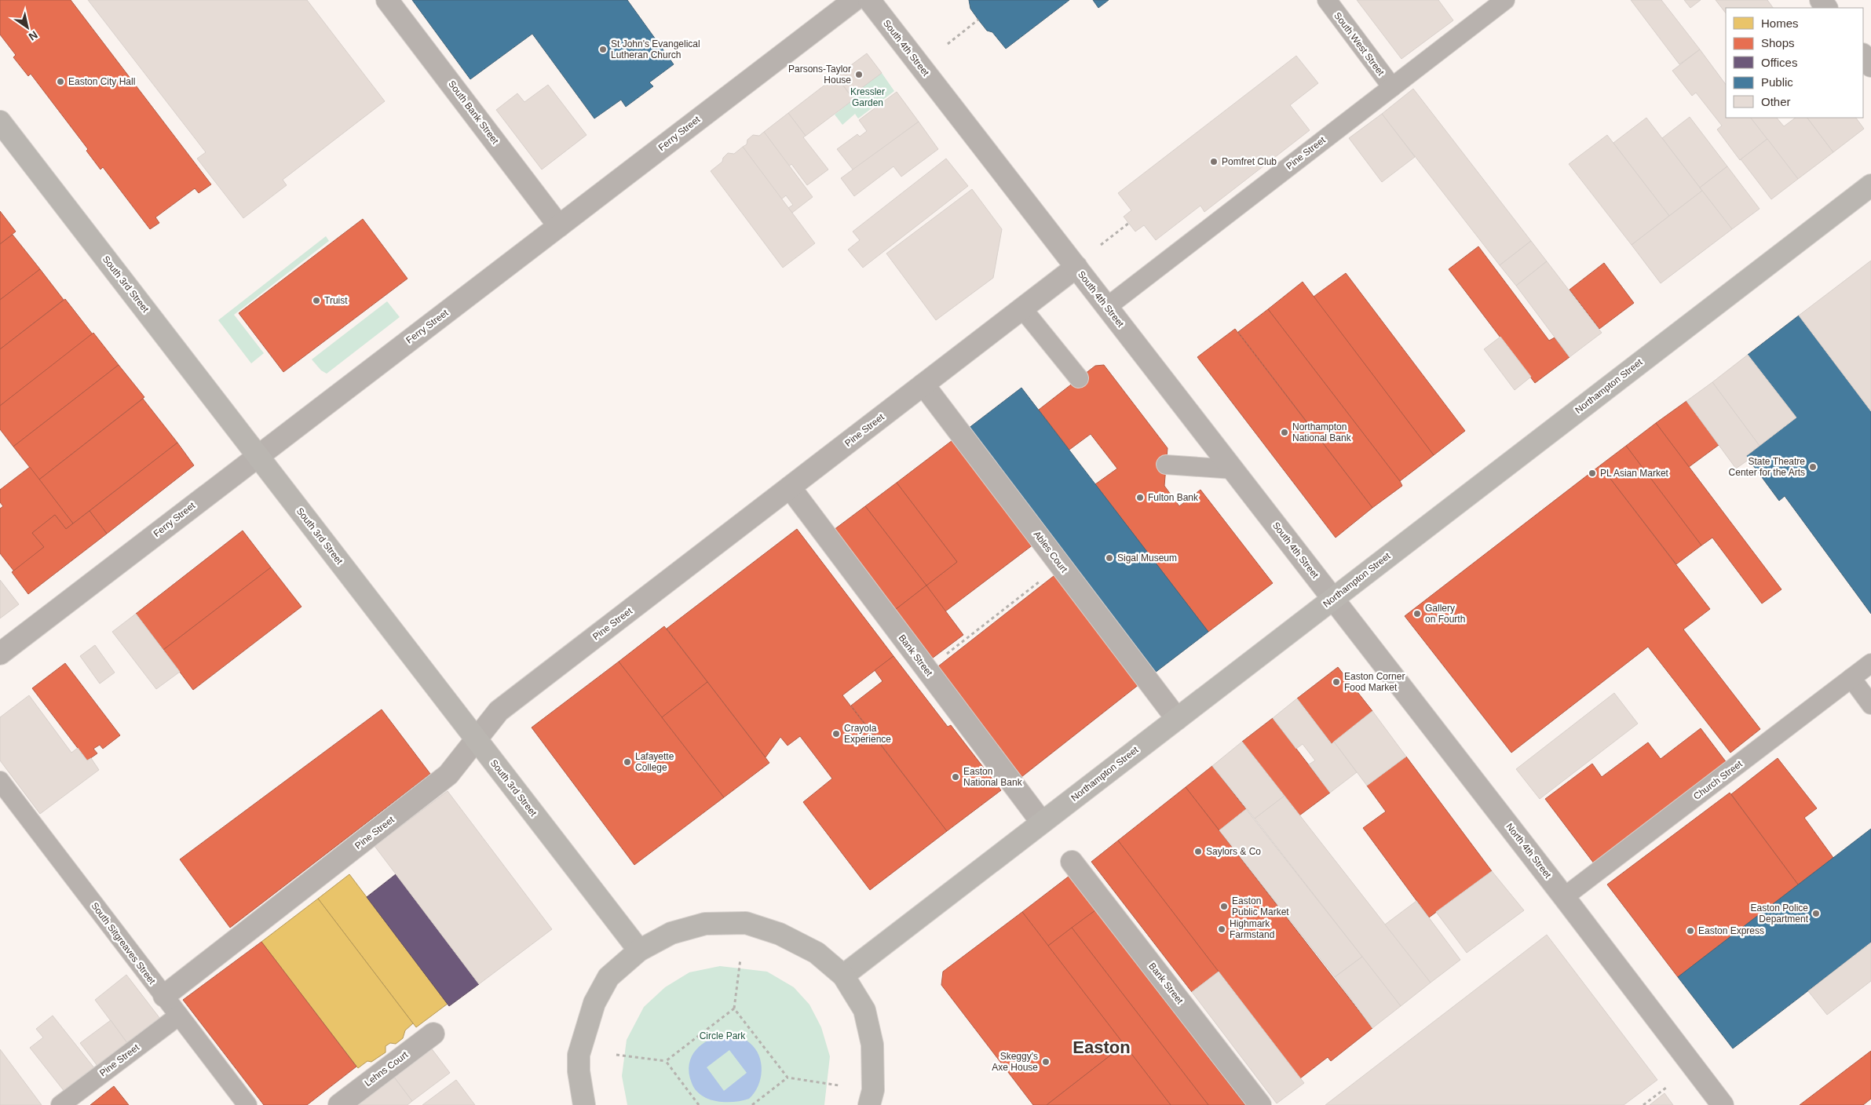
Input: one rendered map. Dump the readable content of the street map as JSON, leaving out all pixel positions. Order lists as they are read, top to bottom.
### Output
{
  "streets": {
    "main road": ["South 3rd Street", "Northampton Street"],
    "street": [
      "South 4th Street",
      "South Bank Street",
      "Ferry Street",
      "Pine Street",
      "Ables Court",
      "Bank Street",
      "North 4th Street",
      "Lehns Court"
    ],
    "lane": ["South West Street", "Church Street", "South Sitgreaves Street"]
  },
  "crossings": [
    ["South West Street", "Pine Street"],
    ["South 4th Street", "Pine Street"],
    ["South 4th Street", "Northampton Street"],
    ["South 4th Street", "North 4th Street"],
    ["South Bank Street", "Ferry Street"],
    ["Ferry Street", "South 3rd Street"],
    ["Pine Street", "South 3rd Street"],
    ["Pine Street", "Ables Court"],
    ["Pine Street", "Bank Street"],
    ["Pine Street", "South Sitgreaves Street"],
    ["Northampton Street", "Ables Court"],
    ["Northampton Street", "Bank Street"],
    ["Northampton Street", "North 4th Street"],
    ["Church Street", "North 4th Street"]
  ],
  "districts": ["Easton"],
  "parks": ["Kressler Garden", "Circle Park"],
  "places": [
    "St John's Evangelical Lutheran Church",
    "Parsons-Taylor House",
    "Easton City Hall",
    "Pomfret Club",
    "Truist",
    "Northampton National Bank",
    "State Theatre Center for the Arts",
    "PL Asian Market",
    "Fulton Bank",
    "Sigal Museum",
    "Gallery on Fourth",
    "Easton Corner Food Market",
    "Crayola Experience",
    "Lafayette College",
    "Easton National Bank",
    "Saylors & Co",
    "Easton Public Market",
    "Easton Police Department",
    "Highmark Farmstand",
    "Easton Express",
    "Skeggy's Axe House"
  ],
  "legend": [
    "Homes",
    "Shops",
    "Offices",
    "Public",
    "Other"
  ],
  "north": "bottom right"
}
